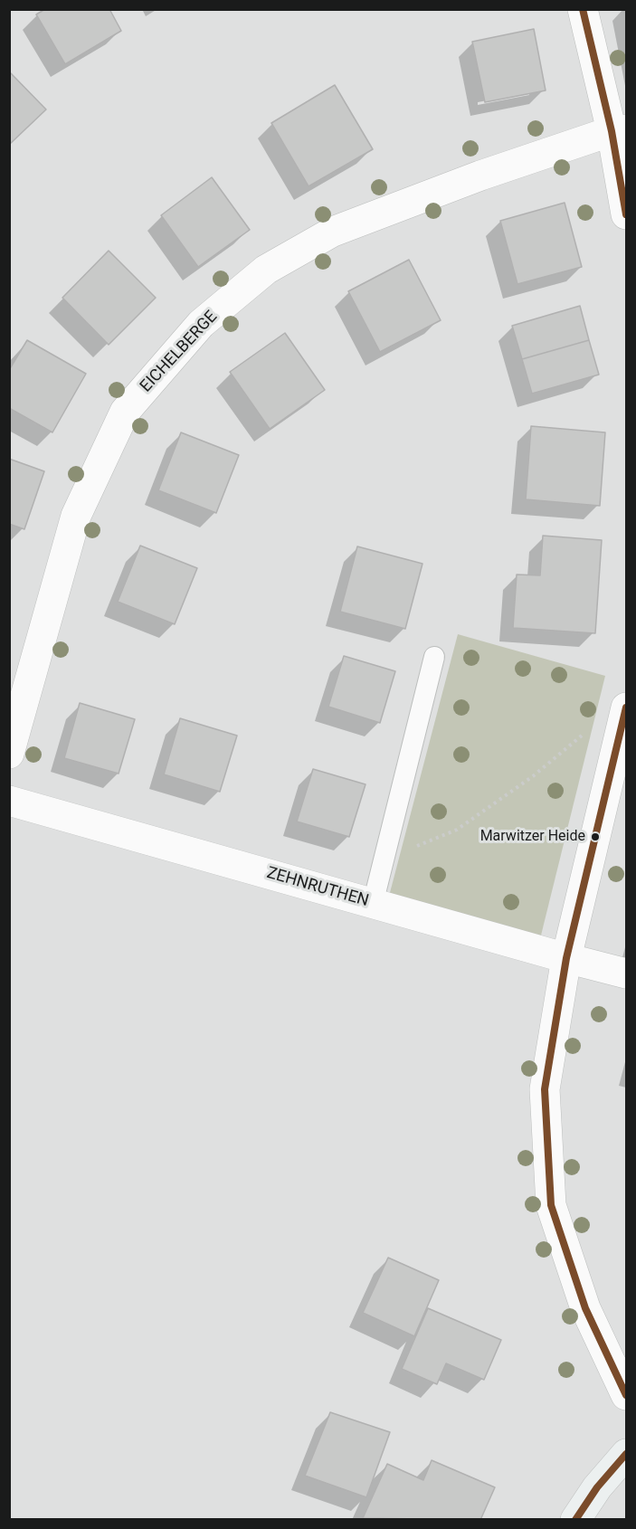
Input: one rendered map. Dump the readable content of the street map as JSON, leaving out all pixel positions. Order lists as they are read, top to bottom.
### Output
{
  "streets": {
    "street": ["EICHELBERGE", "ZEHNRUTHEN"]
  },
  "places": ["Marwitzer Heide"]
}
